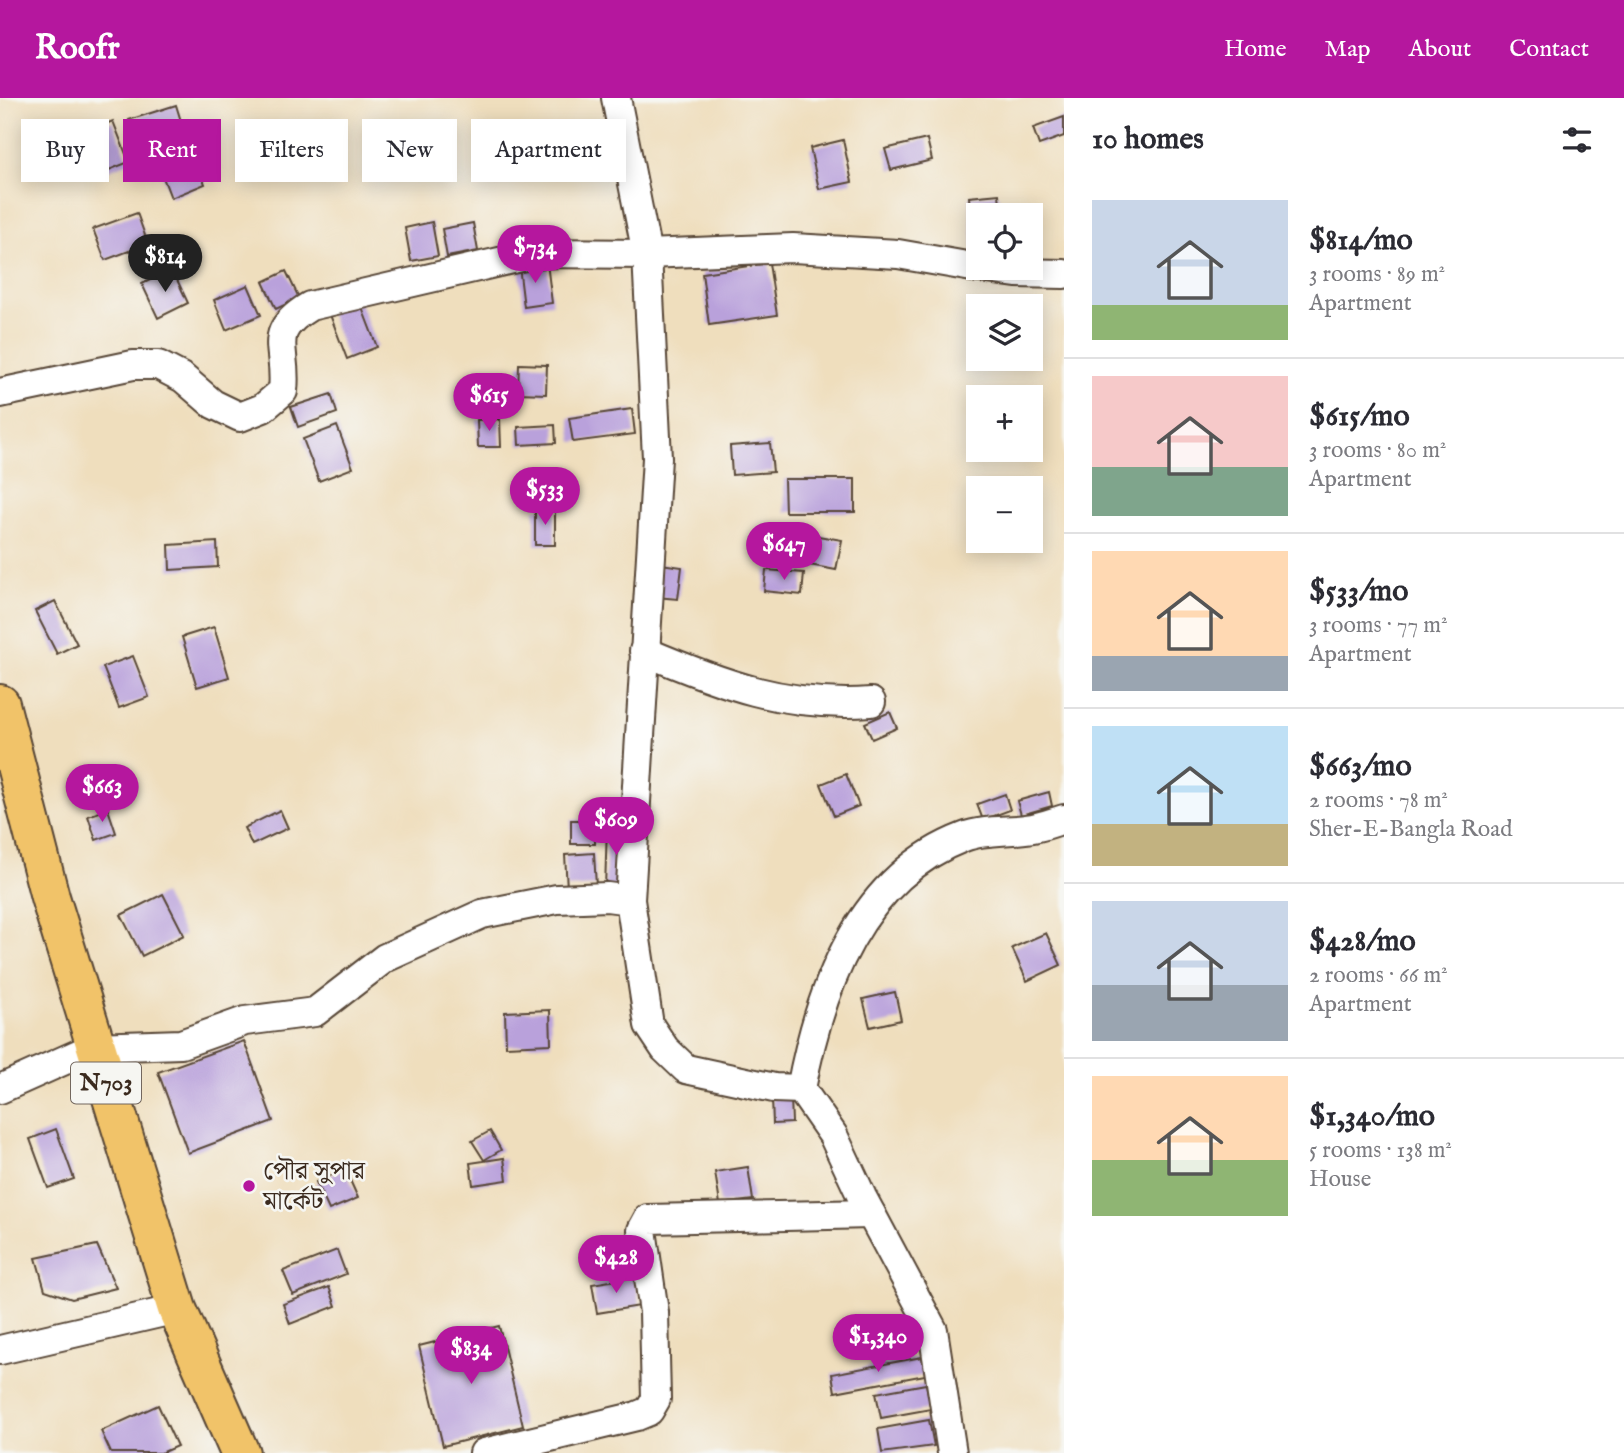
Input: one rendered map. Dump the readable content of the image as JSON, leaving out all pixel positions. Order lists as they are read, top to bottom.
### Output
{
  "streets": {
    "highway": ["N703"]
  },
  "places": ["পৌর সুপার মার্কেট"],
  "page": {
    "header": "Roofr",
    "nav": [
      "Home",
      "Map",
      "About",
      "Contact"
    ],
    "heading": "10 homes",
    "chip": [
      "Buy",
      "Rent",
      "Filters",
      "New",
      "Apartment"
    ],
    "list": [
      {
        "name": "$814/mo",
        "note": "3 rooms · 89 m² · Apartment"
      },
      {
        "name": "$615/mo",
        "note": "3 rooms · 80 m² · Apartment"
      },
      {
        "name": "$533/mo",
        "note": "3 rooms · 77 m² · Apartment"
      },
      {
        "name": "$663/mo",
        "note": "2 rooms · 78 m² · Sher-E-Bangla Road"
      },
      {
        "name": "$428/mo",
        "note": "2 rooms · 66 m² · Apartment"
      },
      {
        "name": "$1,340/mo",
        "note": "5 rooms · 138 m² · House"
      }
    ],
    "map_buttons": ["+", "−"],
    "price": [
      "$734",
      "$814",
      "$615",
      "$533",
      "$647",
      "$663",
      "$609",
      "$428",
      "$1,340",
      "$834"
    ]
  }
}
